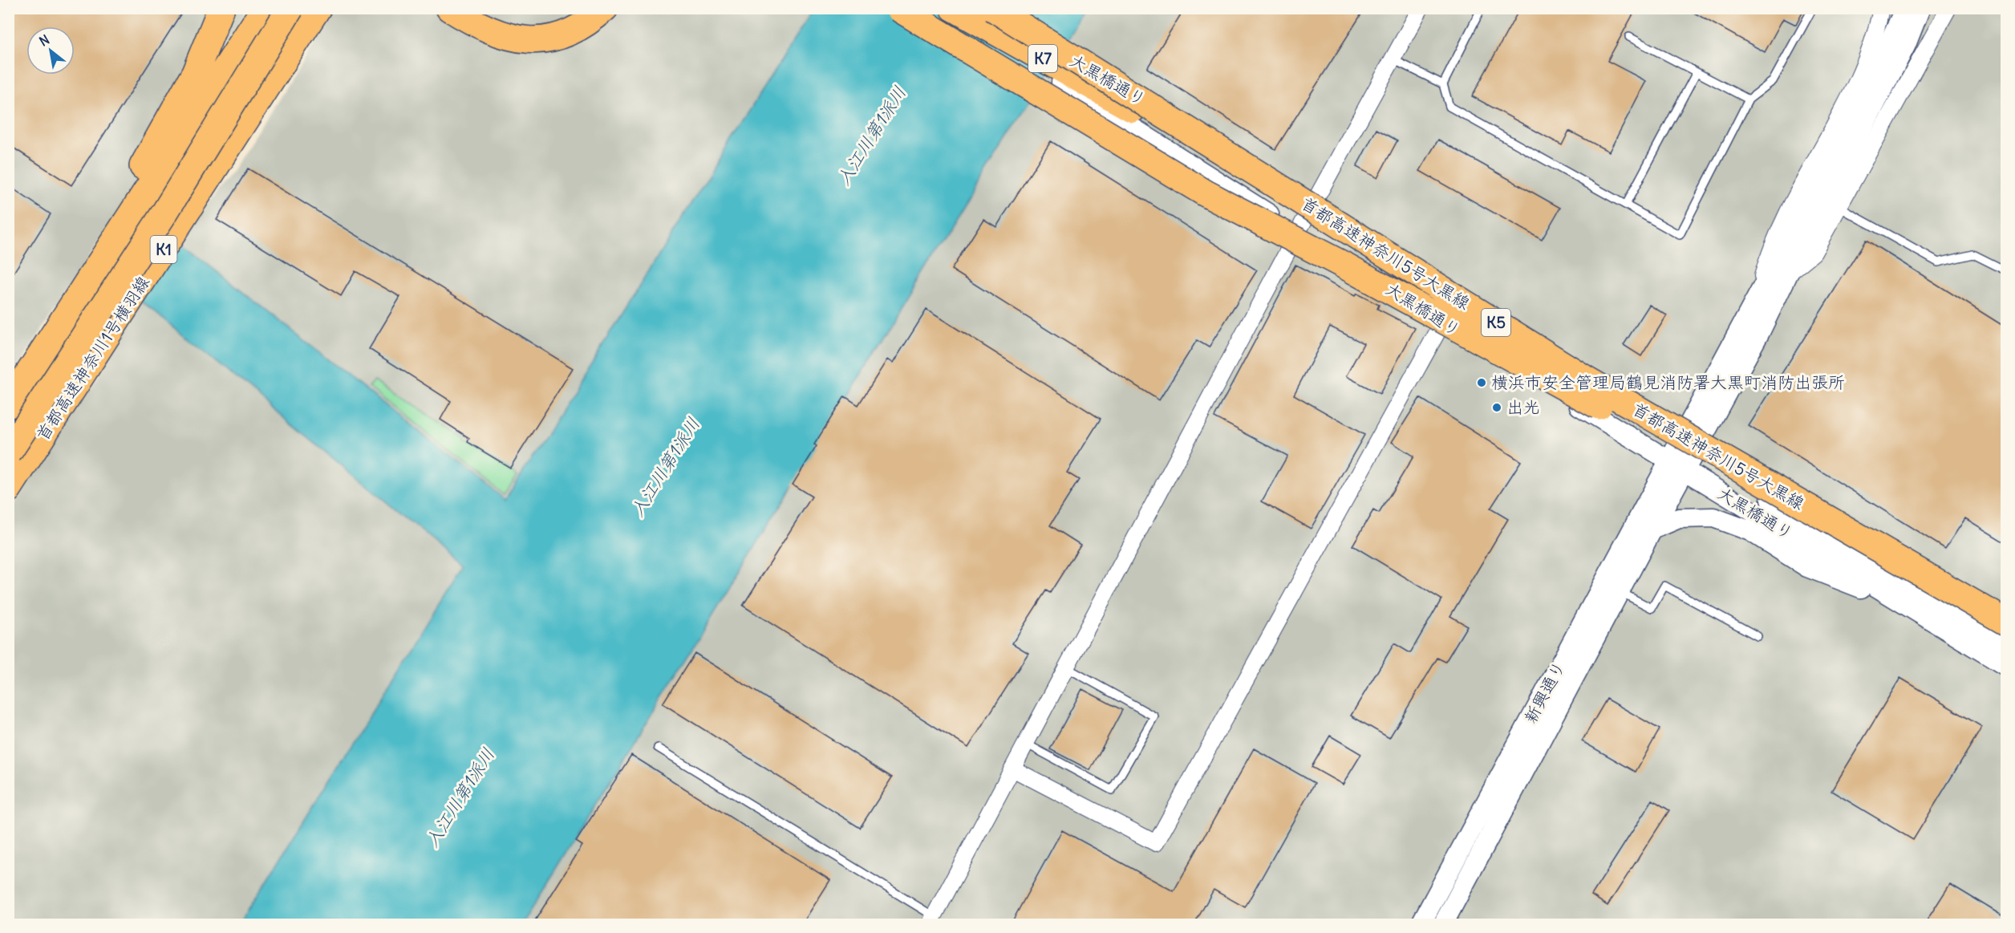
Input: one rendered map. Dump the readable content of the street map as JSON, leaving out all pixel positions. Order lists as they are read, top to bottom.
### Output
{
  "streets": {
    "highway": [
      "K7",
      "K1",
      "首都高速神奈川5号大黒線",
      "K5",
      "首都高速神奈川1号横羽線"
    ],
    "street": ["大黒橋通り", "新興通り"]
  },
  "crossings": [
    ["K7", "首都高速神奈川5号大黒線"],
    ["K7", "K5"],
    ["大黒橋通り", "首都高速神奈川5号大黒線"],
    ["大黒橋通り", "新興通り"],
    ["首都高速神奈川5号大黒線", "K5"],
    ["首都高速神奈川5号大黒線", "新興通り"]
  ],
  "water": ["入江川第1派川"],
  "places": ["横浜市安全管理局鶴見消防署大黒町消防出張所", "出光"],
  "north": "top left"
}
